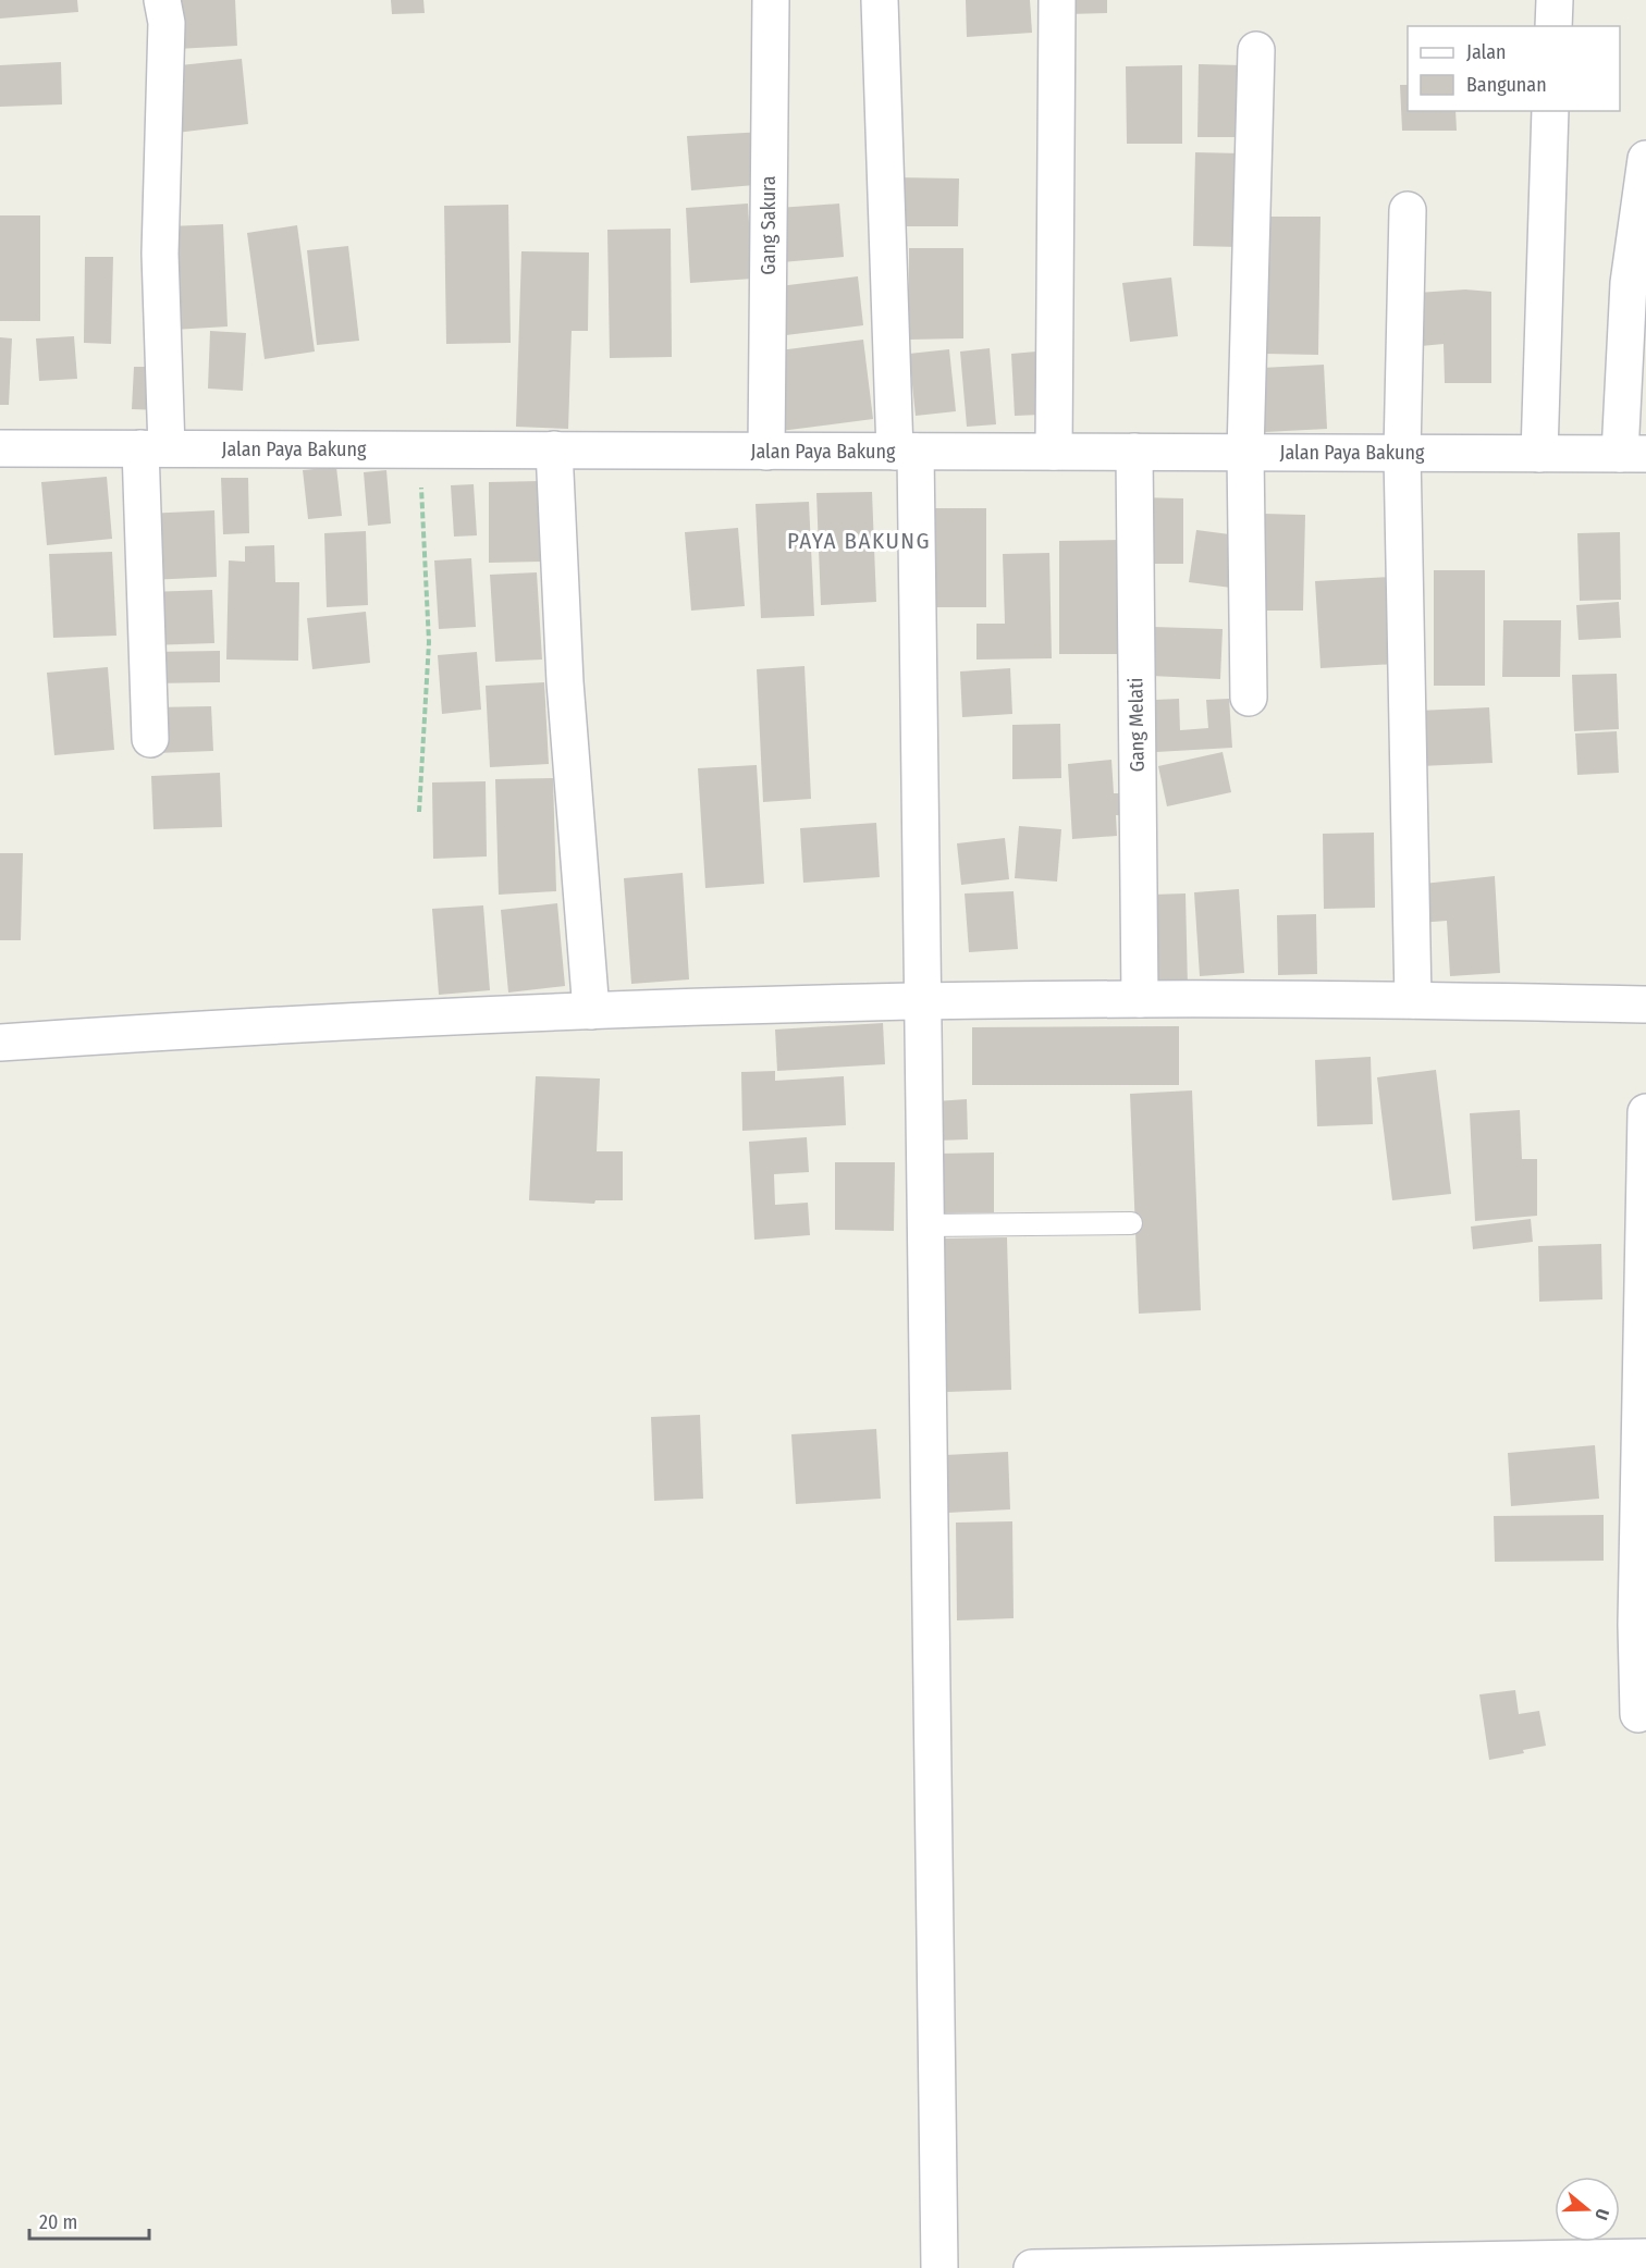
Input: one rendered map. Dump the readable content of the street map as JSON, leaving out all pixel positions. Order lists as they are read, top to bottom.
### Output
{
  "streets": {
    "street": ["Gang Sakura", "Jalan Paya Bakung", "Gang Melati"]
  },
  "crossings": [
    ["Gang Sakura", "Jalan Paya Bakung"],
    ["Jalan Paya Bakung", "Gang Melati"]
  ],
  "districts": ["PAYA BAKUNG"],
  "legend": ["Jalan", "Bangunan"],
  "scale_bar": "20 m",
  "north": "right"
}
